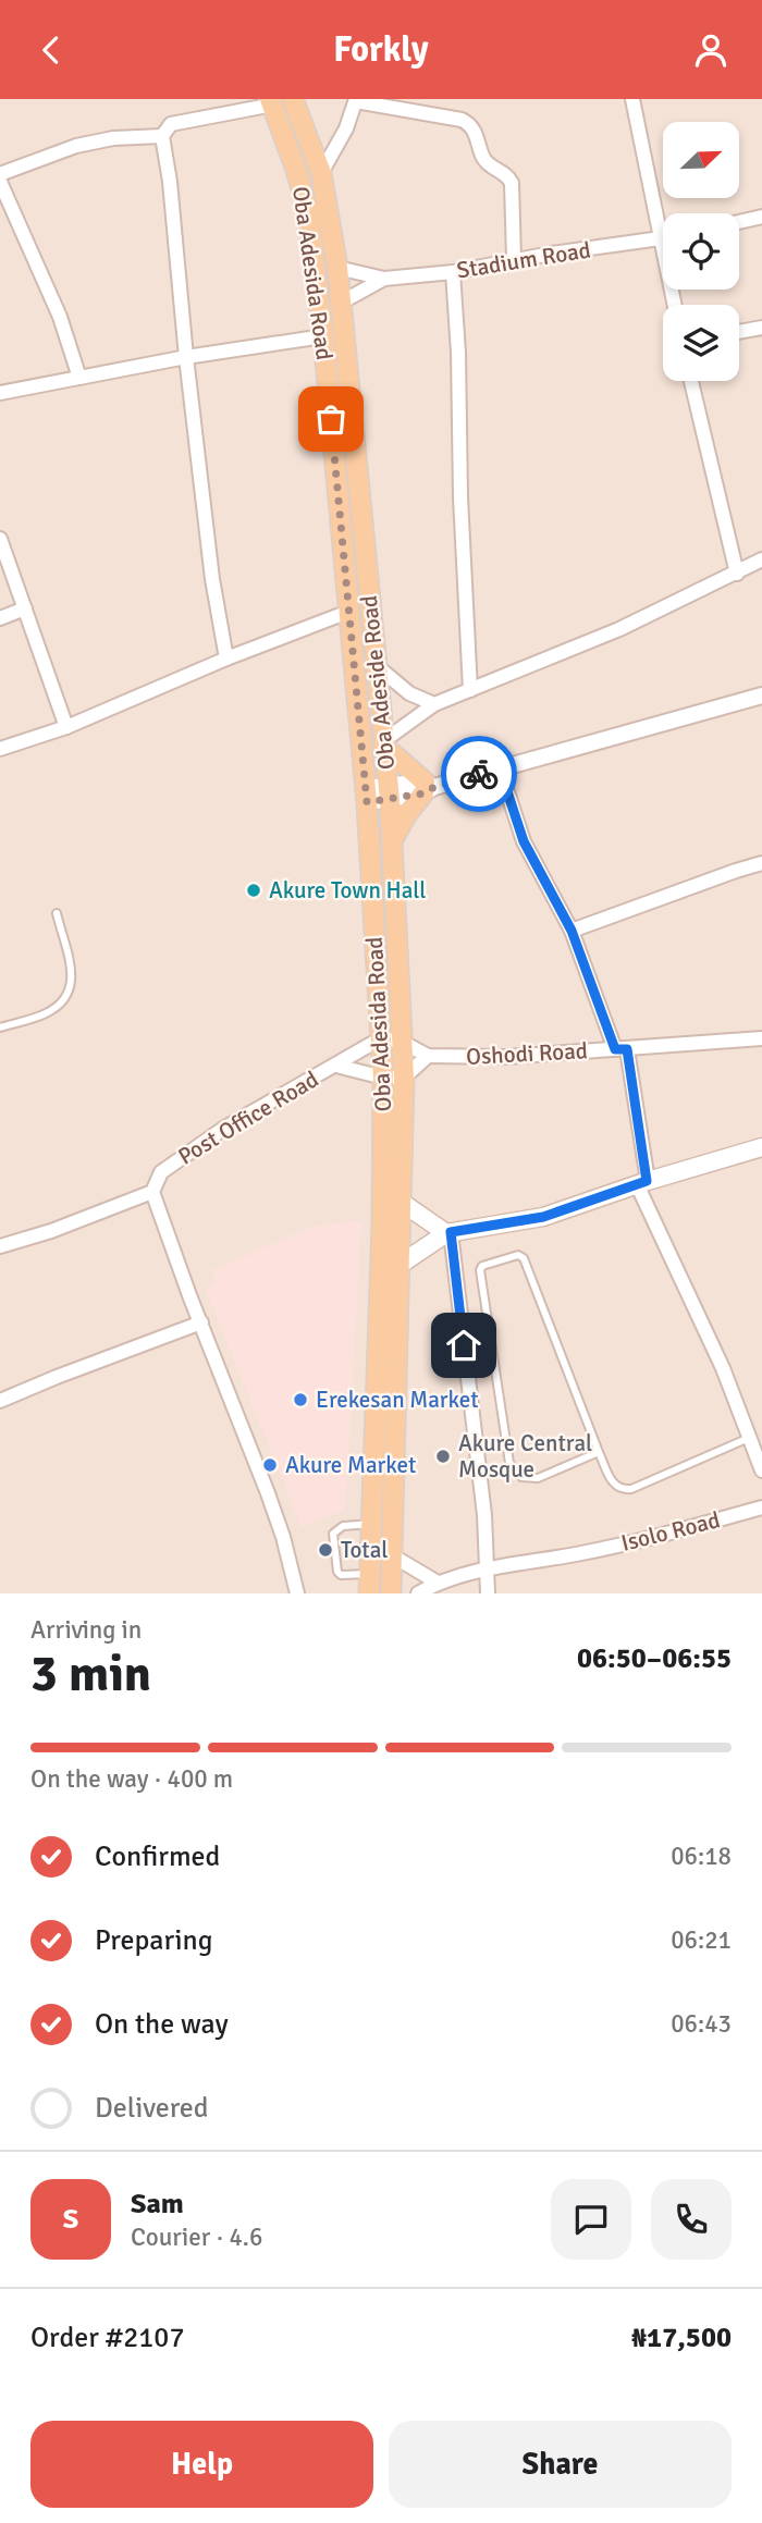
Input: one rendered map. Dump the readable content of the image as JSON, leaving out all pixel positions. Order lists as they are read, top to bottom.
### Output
{
  "streets": {
    "main road": ["Oba Adesida Road", "Oba Adeside Road"],
    "street": [
      "Stadium Road",
      "Oshodi Road",
      "Post Office Road",
      "Isolo Road"
    ]
  },
  "crossings": [
    ["Stadium Road", "Oba Adeside Road"],
    ["Oba Adesida Road", "Post Office Road"]
  ],
  "places": [
    "Akure Town Hall",
    "Erekesan Market",
    "Akure Central Mosque",
    "Akure Market",
    "Total"
  ],
  "north": "top right",
  "page": {
    "header": "Forkly",
    "heading": ["3 min", "Arriving in", "06:50–06:55"],
    "panel": [
      "Sam",
      "Courier · 4.6",
      "Order #2107",
      "₦17,500"
    ],
    "bar": "On the way · 400 m",
    "list": [
      ["Confirmed", "06:18"],
      ["Preparing", "06:21"],
      ["On the way", "06:43"],
      "Delivered"
    ],
    "round": "S",
    "buttons": ["Help", "Share"]
  }
}
